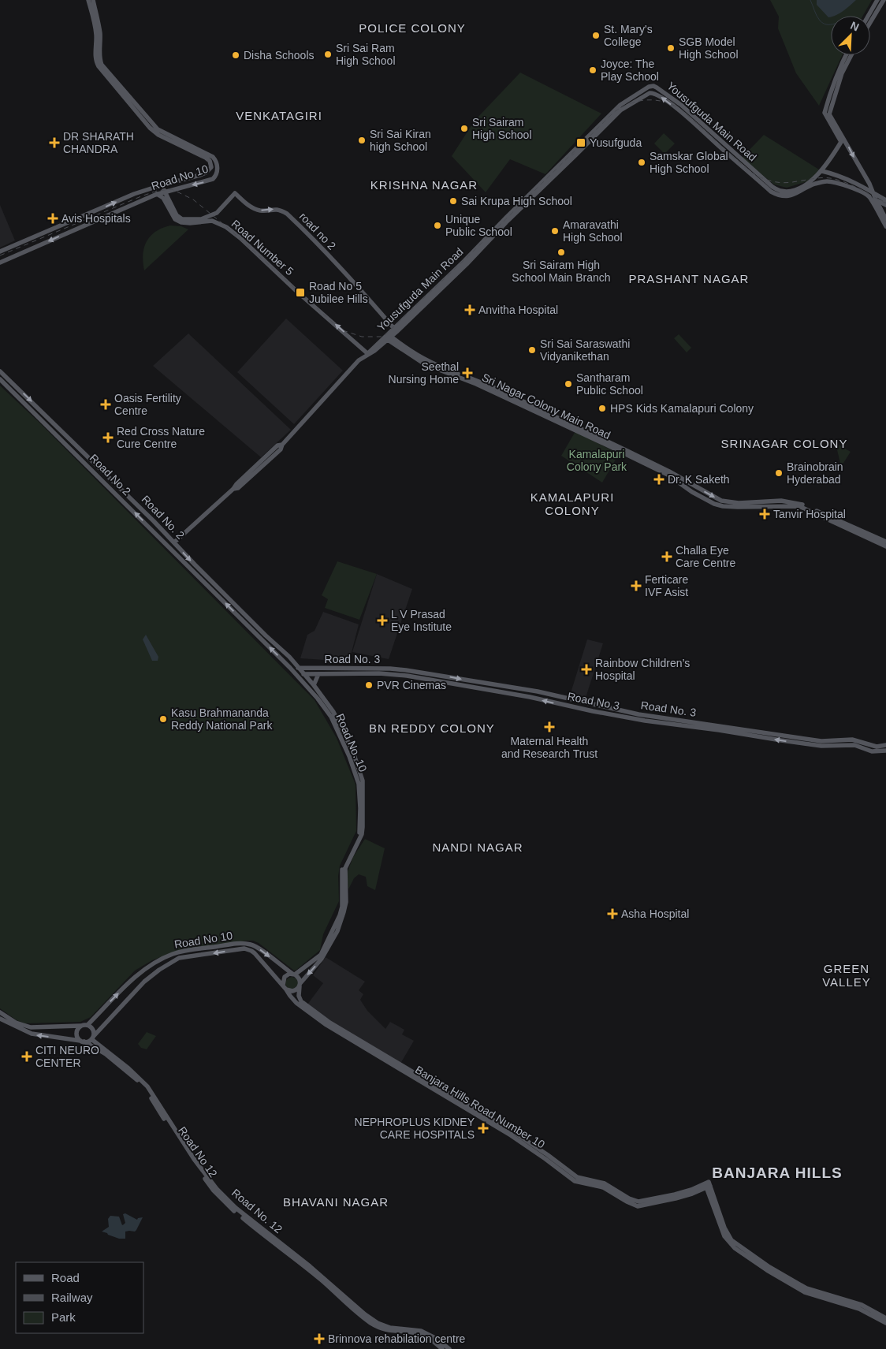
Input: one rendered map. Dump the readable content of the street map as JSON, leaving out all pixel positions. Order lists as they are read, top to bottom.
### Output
{
  "streets": {
    "main road": [
      "Yousufguda Main Road",
      "Road No 10",
      "road no 2",
      "Road Number 5",
      "Sri Nagar Colony Main Road",
      "Road No 2",
      "Road No. 2",
      "Road No. 3",
      "Road No 3",
      "Road No. 10",
      "Banjara Hills Road Number 10",
      "Road No 12",
      "Road No. 12"
    ]
  },
  "crossings": [
    ["Yousufguda Main Road", "road no 2"],
    ["Yousufguda Main Road", "Road Number 5"],
    ["Road No 10", "Road No 12"],
    ["Road No 10", "Road No. 12"],
    ["Road No 2", "Road No. 3"],
    ["Road No. 2", "Road No. 3"],
    ["Road No. 2", "Road No 3"],
    ["Road No. 2", "Road No. 10"],
    ["Road No 3", "Road No. 10"],
    ["Road No. 10", "Banjara Hills Road Number 10"],
    ["Road No 12", "Road No. 12"]
  ],
  "one_way": [
    "road no 2",
    "Road Number 5",
    "Road No 2",
    "Road No. 2",
    "Road No. 3",
    "Road No 3",
    "Road No. 10"
  ],
  "districts": [
    "POLICE COLONY",
    "VENKATAGIRI",
    "KRISHNA NAGAR",
    "PRASHANT NAGAR",
    "SRINAGAR COLONY",
    "KAMALAPURI COLONY",
    "BN REDDY COLONY",
    "NANDI NAGAR",
    "GREEN VALLEY",
    "BANJARA HILLS",
    "BHAVANI NAGAR"
  ],
  "parks": ["Kamalapuri Colony Park"],
  "places": {
    "other": [
      "St. Mary's College",
      "SGB Model High School",
      "Sri Sai Ram High School",
      "Disha Schools",
      "Joyce: The Play School",
      "Sri Sairam High School",
      "Sri Sai Kiran high School",
      "Samskar Global High School",
      "Sai Krupa High School",
      "Unique Public School",
      "Amaravathi High School",
      "Sri Sairam High School Main Branch",
      "Sri Sai Saraswathi Vidyanikethan",
      "Santharam Public School",
      "HPS Kids Kamalapuri Colony",
      "Brainobrain Hyderabad",
      "PVR Cinemas",
      "Kasu Brahmananda Reddy National Park"
    ],
    "health": [
      "DR SHARATH CHANDRA",
      "Avis Hospitals",
      "Anvitha Hospital",
      "Seethal Nursing Home",
      "Oasis Fertility Centre",
      "Red Cross Nature Cure Centre",
      "Dr. K Saketh",
      "Tanvir Hospital",
      "Challa Eye Care Centre",
      "Ferticare IVF Asist",
      "L V Prasad Eye Institute",
      "Rainbow Children’s Hospital",
      "Maternal Health and Research Trust",
      "Asha Hospital",
      "CITI NEURO CENTER",
      "NEPHROPLUS KIDNEY CARE HOSPITALS",
      "Brinnova rehabilation centre"
    ],
    "transit": ["Yusufguda", "Road No 5 Jubilee Hills"]
  },
  "legend": ["Road", "Railway", "Park"],
  "north": "top right"
}
